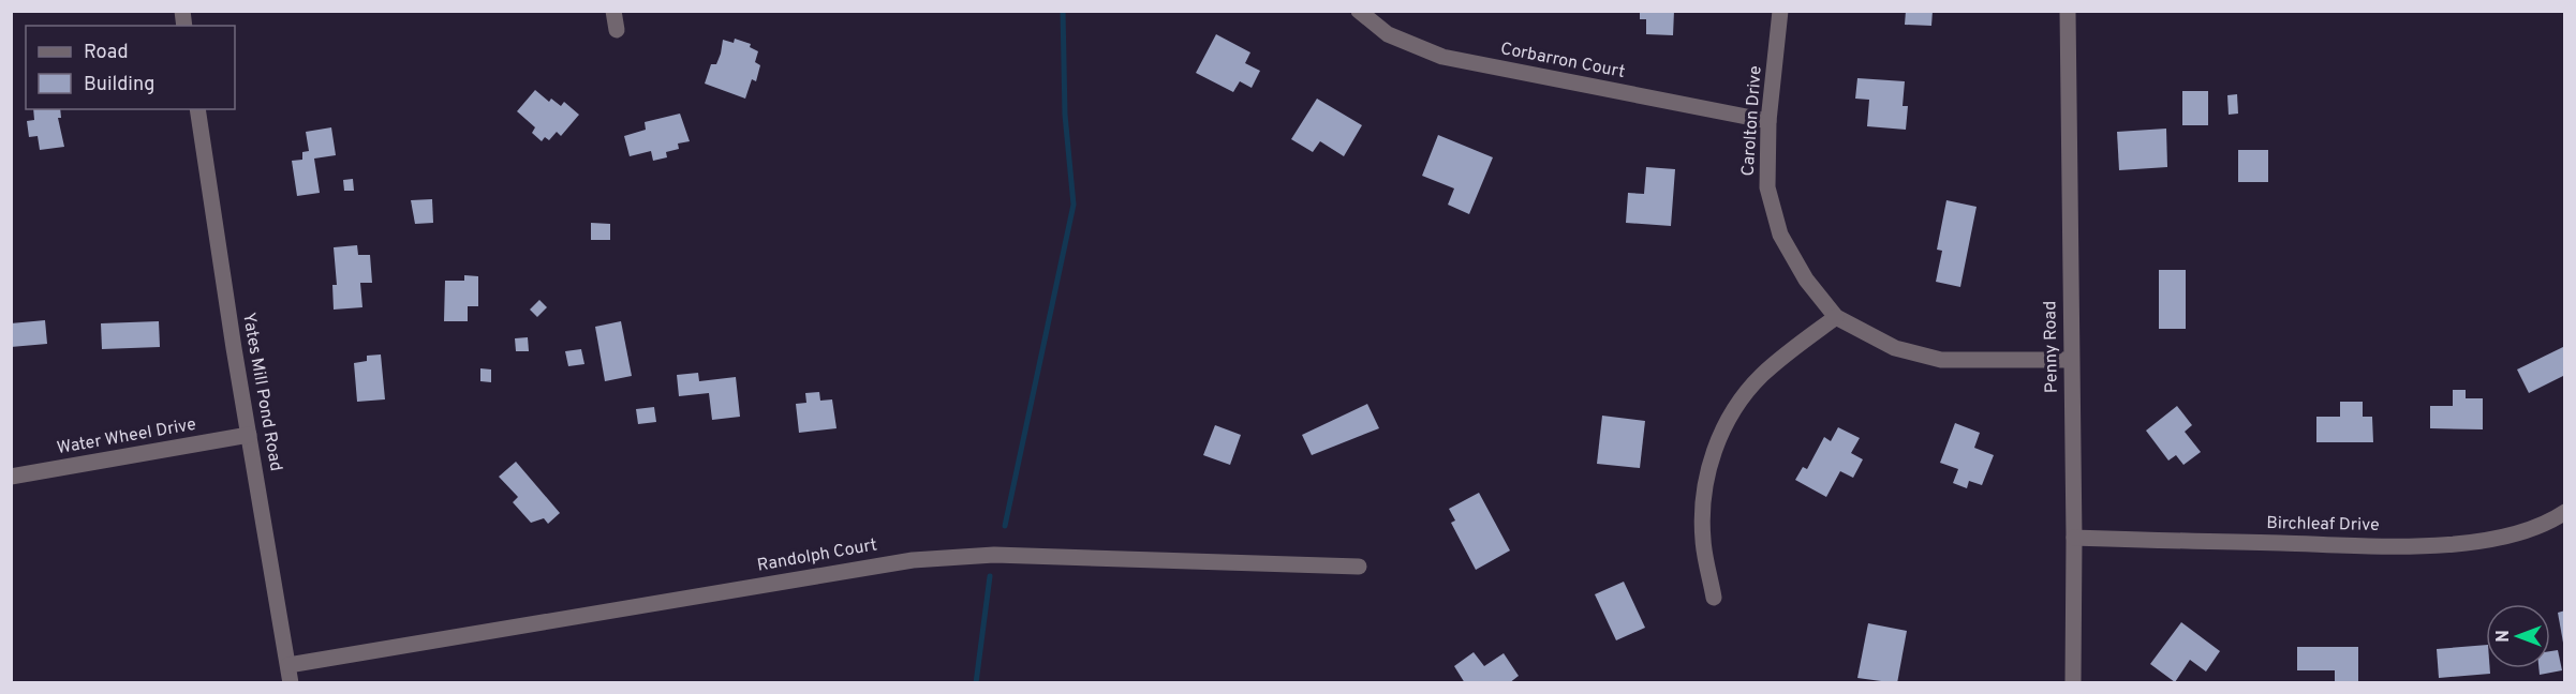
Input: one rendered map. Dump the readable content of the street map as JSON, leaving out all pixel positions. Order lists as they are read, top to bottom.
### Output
{
  "streets": {
    "street": [
      "Corbarron Court",
      "Carolton Drive",
      "Penny Road",
      "Yates Mill Pond Road",
      "Water Wheel Drive",
      "Birchleaf Drive",
      "Randolph Court"
    ]
  },
  "crossings": [
    ["Corbarron Court", "Carolton Drive"],
    ["Carolton Drive", "Penny Road"],
    ["Penny Road", "Birchleaf Drive"],
    ["Yates Mill Pond Road", "Water Wheel Drive"],
    ["Yates Mill Pond Road", "Randolph Court"]
  ],
  "legend": ["Road", "Building"],
  "north": "left"
}
